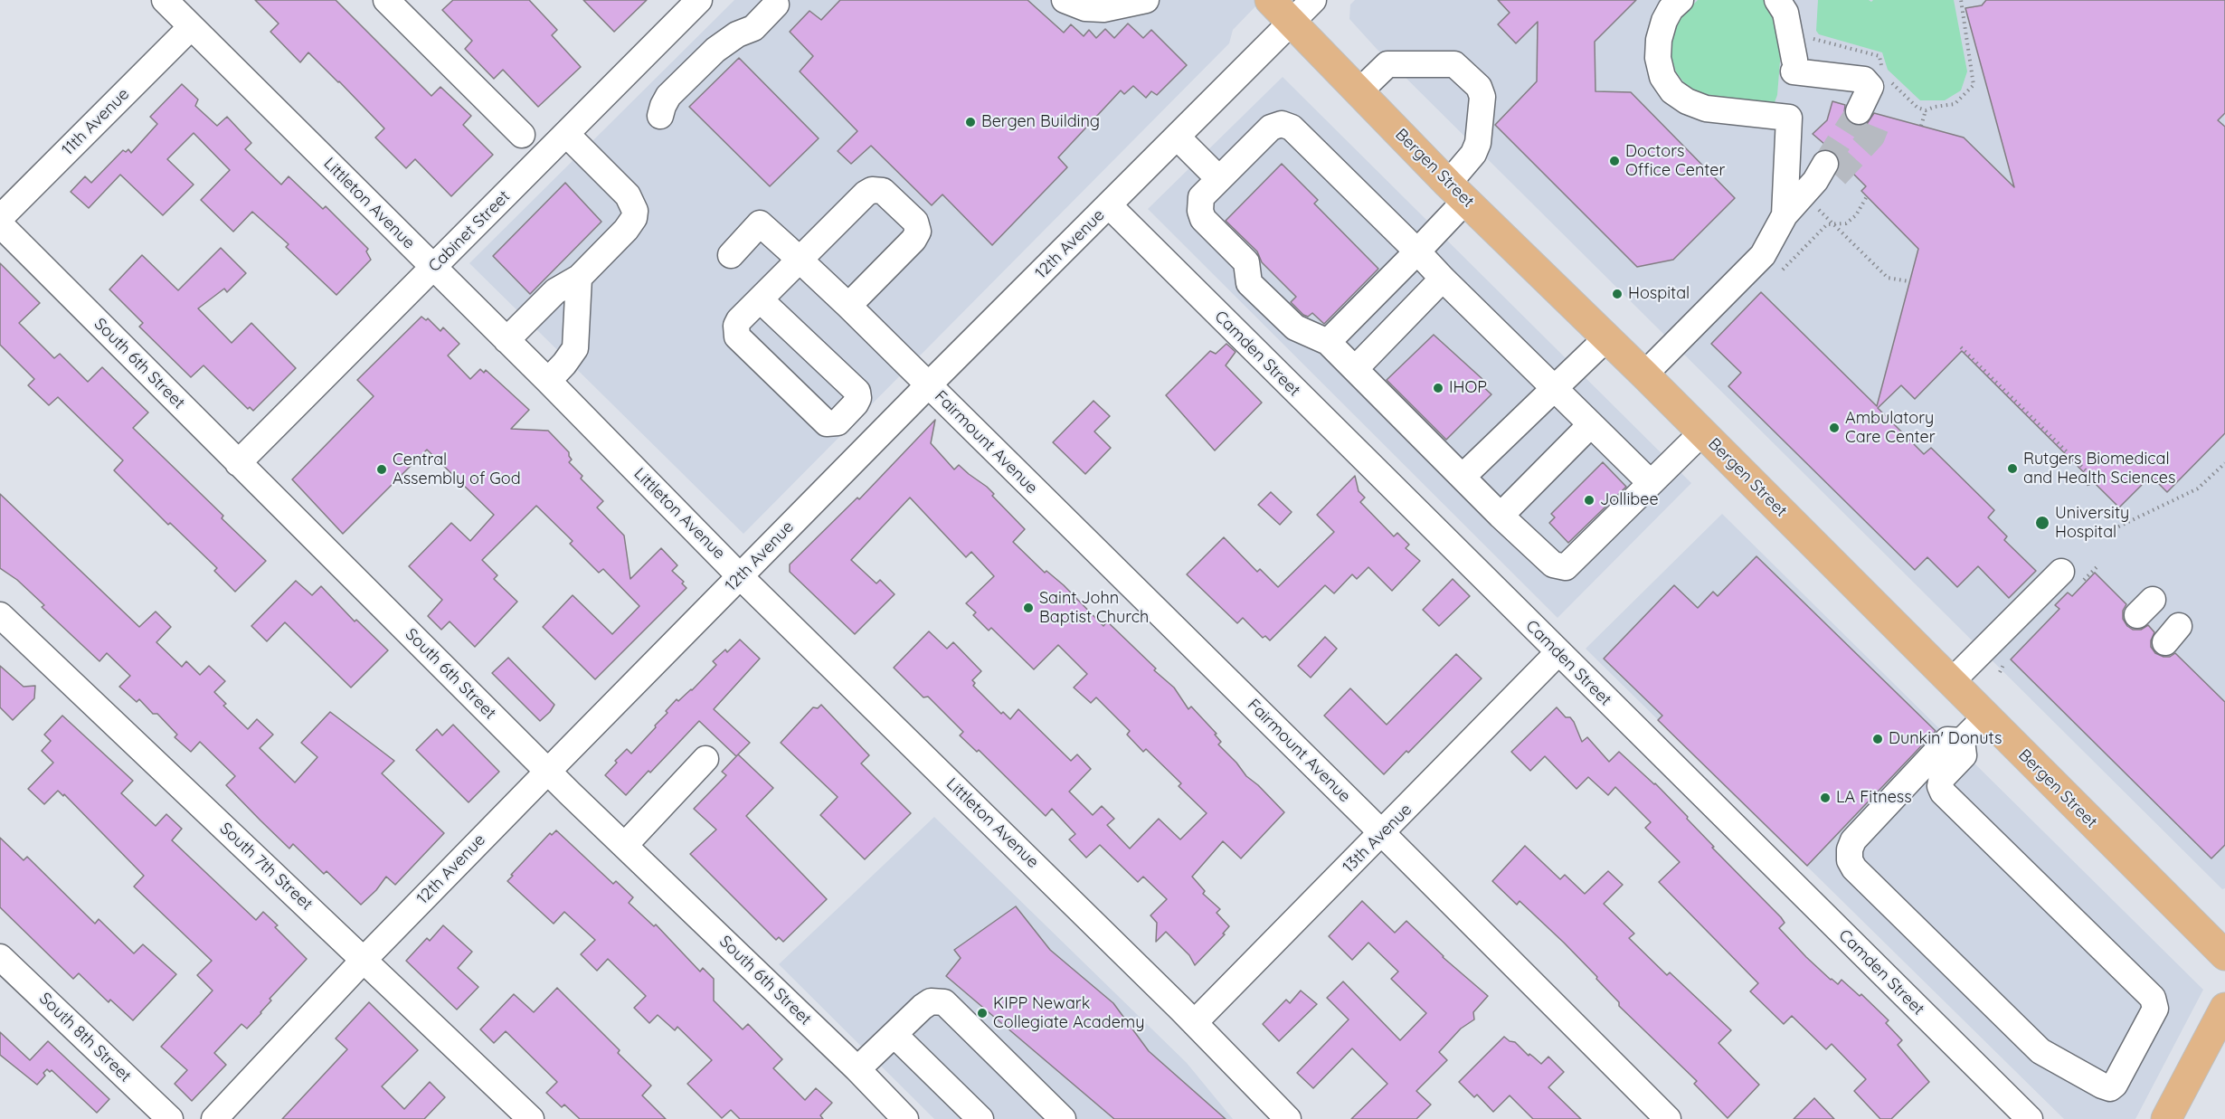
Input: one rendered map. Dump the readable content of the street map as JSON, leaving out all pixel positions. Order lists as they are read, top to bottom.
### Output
{
  "streets": {
    "main road": ["Bergen Street"],
    "street": [
      "11th Avenue",
      "Littleton Avenue",
      "Cabinet Street",
      "12th Avenue",
      "Camden Street",
      "South 6th Street",
      "Fairmount Avenue",
      "13th Avenue",
      "South 7th Street",
      "South 8th Street"
    ]
  },
  "crossings": [
    ["11th Avenue", "Littleton Avenue"],
    ["Bergen Street", "12th Avenue"],
    ["Littleton Avenue", "Cabinet Street"],
    ["Littleton Avenue", "12th Avenue"],
    ["Littleton Avenue", "13th Avenue"],
    ["Cabinet Street", "South 6th Street"],
    ["12th Avenue", "Camden Street"],
    ["12th Avenue", "South 6th Street"],
    ["12th Avenue", "Fairmount Avenue"],
    ["12th Avenue", "South 7th Street"],
    ["Camden Street", "13th Avenue"],
    ["Fairmount Avenue", "13th Avenue"]
  ],
  "places": [
    "Bergen Building",
    "Doctors Office Center",
    "Hospital",
    "IHOP",
    "Ambulatory Care Center",
    "Rutgers Biomedical and Health Sciences",
    "Central Assembly of God",
    "Jollibee",
    "University Hospital",
    "Saint John Baptist Church",
    "Dunkin' Donuts",
    "LA Fitness",
    "KIPP Newark Collegiate Academy"
  ]
}
